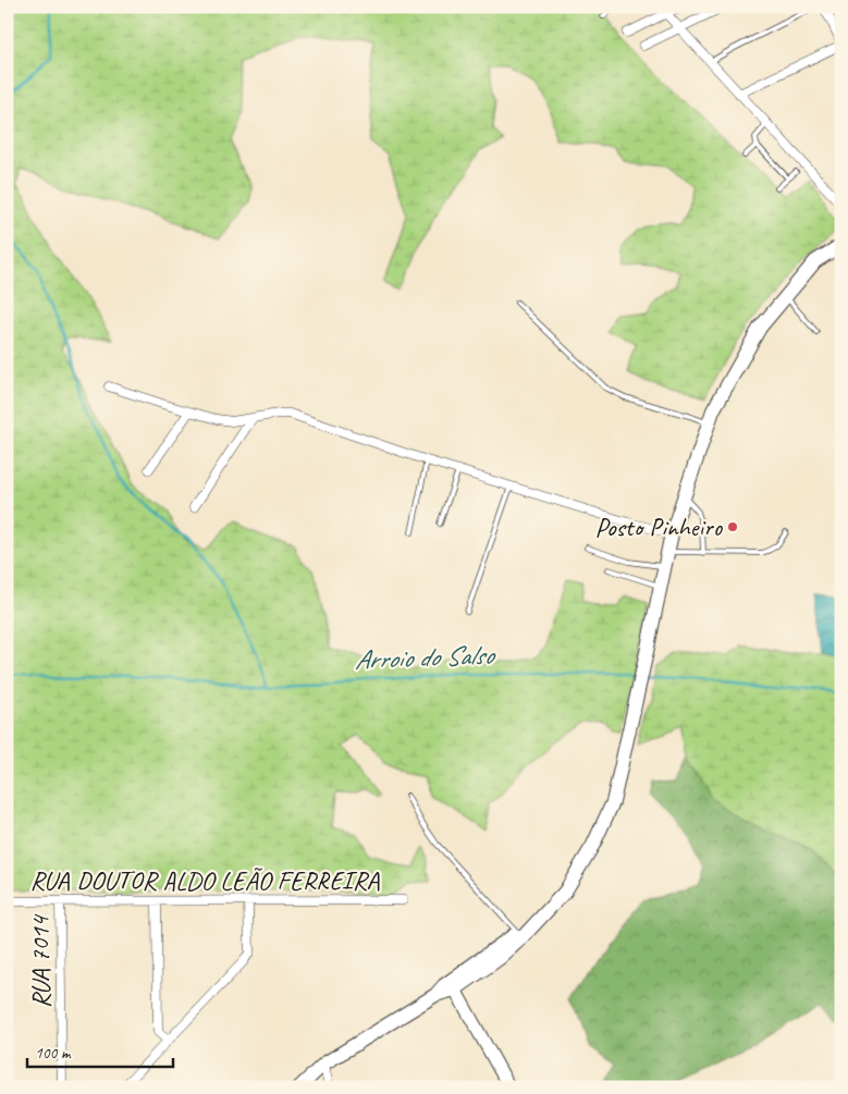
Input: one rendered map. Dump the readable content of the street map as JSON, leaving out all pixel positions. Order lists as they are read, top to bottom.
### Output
{
  "streets": {
    "street": ["RUA DOUTOR ALDO LEÃO FERREIRA", "RUA 7014"]
  },
  "crossings": [
    ["RUA DOUTOR ALDO LEÃO FERREIRA", "RUA 7014"]
  ],
  "water": ["Arroio do Salso"],
  "places": ["Posto Pinheiro"],
  "scale_bar": "100 m"
}
